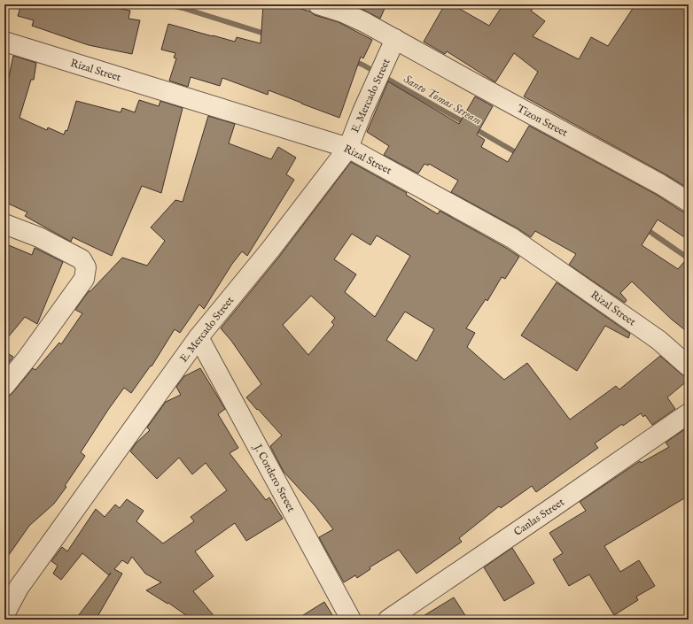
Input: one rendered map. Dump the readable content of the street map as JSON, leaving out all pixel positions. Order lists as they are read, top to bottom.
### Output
{
  "streets": {
    "street": [
      "Rizal Street",
      "E. Mercado Street",
      "Tizon Street",
      "J. Cordero Street",
      "Canlas Street"
    ]
  },
  "crossings": [
    ["Rizal Street", "E. Mercado Street"],
    ["E. Mercado Street", "Tizon Street"],
    ["E. Mercado Street", "J. Cordero Street"]
  ],
  "water": ["Santo Tomas Stream"]
}
